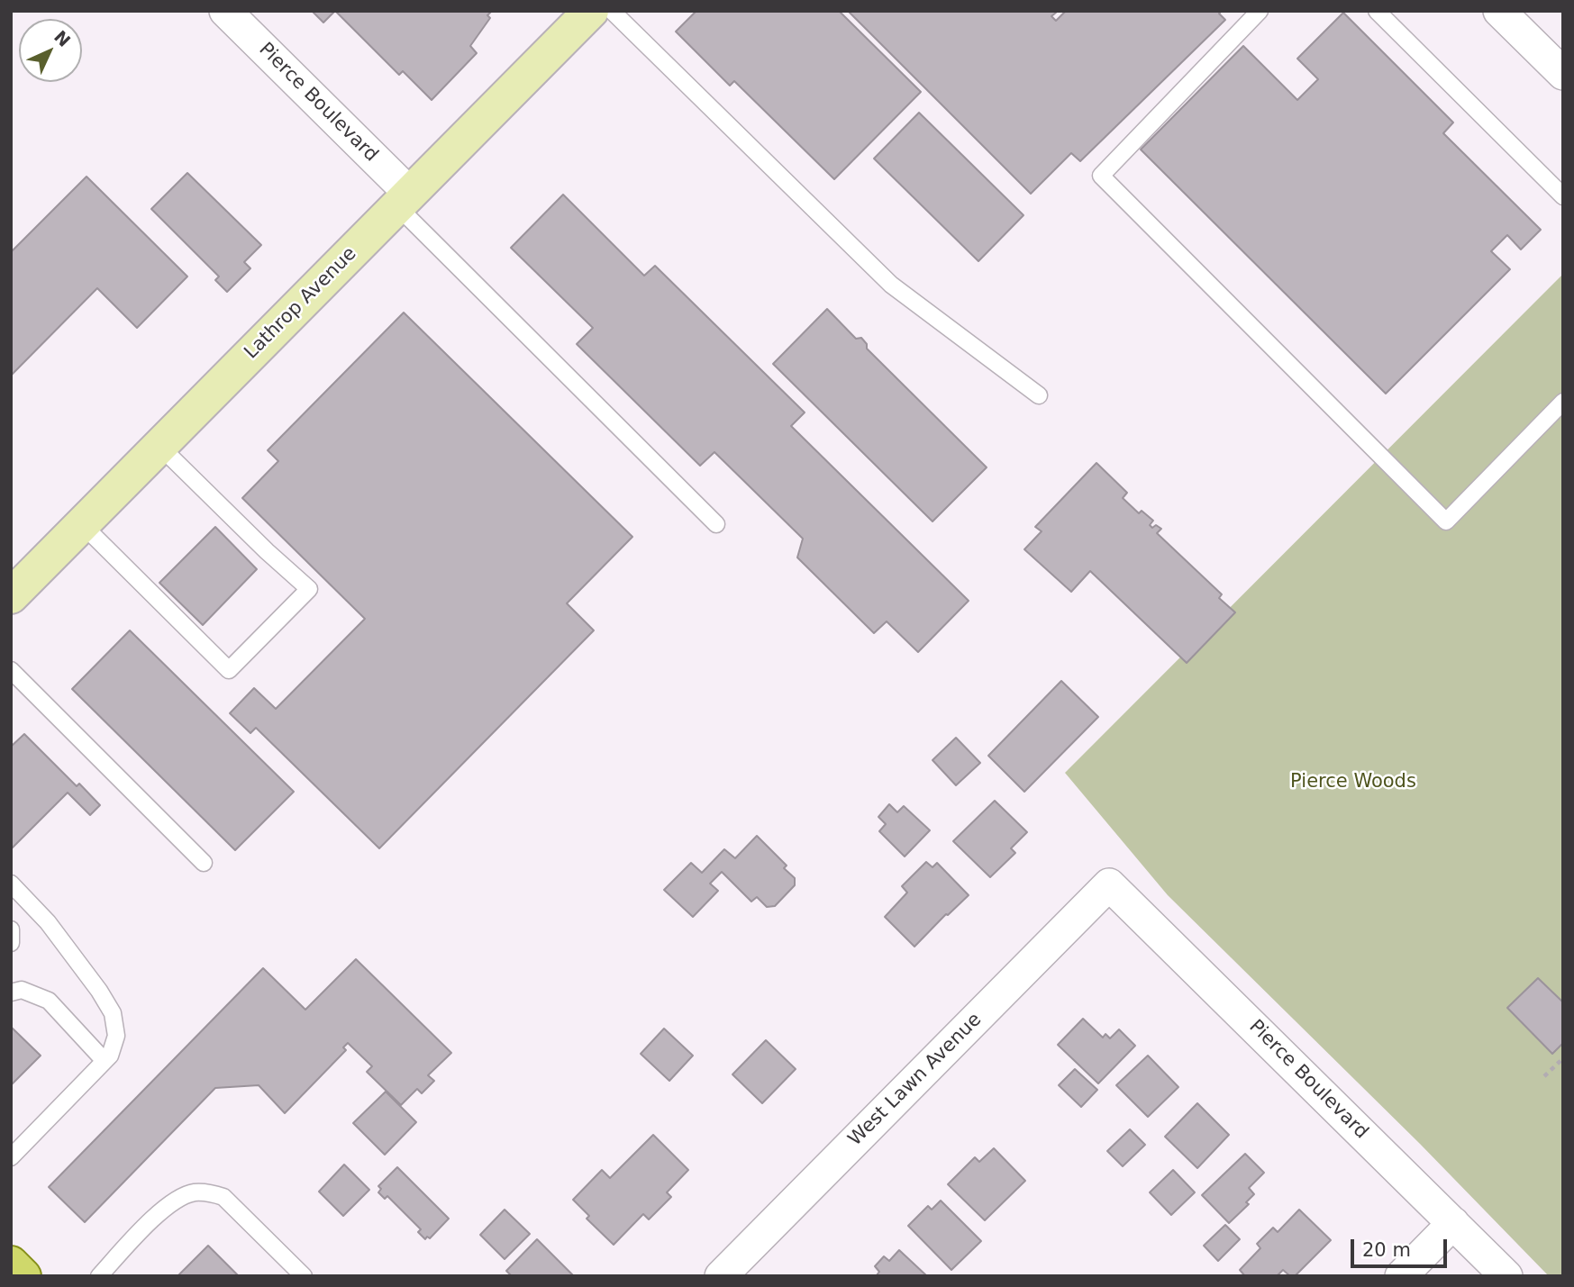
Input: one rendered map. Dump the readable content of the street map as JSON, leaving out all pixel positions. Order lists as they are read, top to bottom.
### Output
{
  "streets": {
    "street": ["Pierce Boulevard", "Lathrop Avenue", "West Lawn Avenue"]
  },
  "crossings": [
    ["Pierce Boulevard", "Lathrop Avenue"],
    ["Pierce Boulevard", "West Lawn Avenue"]
  ],
  "parks": ["Pierce Woods"],
  "scale_bar": "20 m",
  "north": "top right"
}
